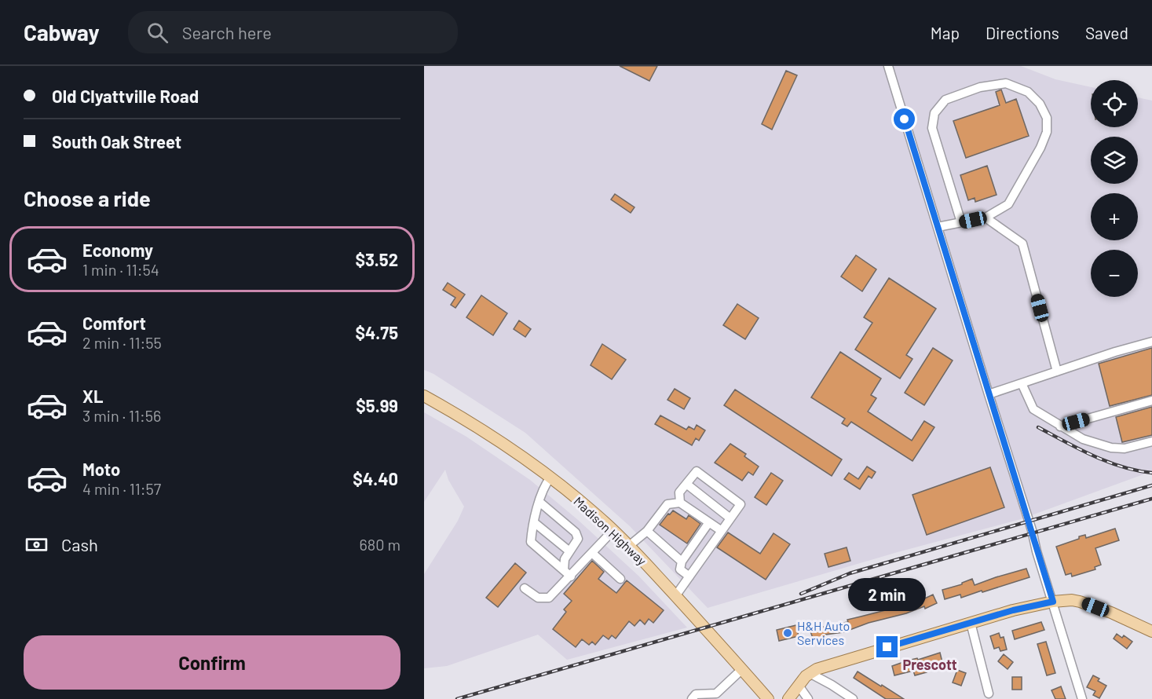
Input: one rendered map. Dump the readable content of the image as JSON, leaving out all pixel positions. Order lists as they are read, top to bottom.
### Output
{
  "streets": {
    "main road": ["Madison Highway"]
  },
  "districts": ["Prescott"],
  "places": ["H&H Auto Services"],
  "page": {
    "header": "Cabway",
    "search": "Search here",
    "nav": ["Map", "Directions", "Saved"],
    "banner": ["Old Clyattville Road", "South Oak Street"],
    "map_buttons": ["+", "−"],
    "heading": "Choose a ride",
    "list": [
      {
        "name": "Economy",
        "note": "1 min · 11:54",
        "value": "$3.52"
      },
      {
        "name": "Comfort",
        "note": "2 min · 11:55",
        "value": "$4.75"
      },
      {
        "name": "XL",
        "note": "3 min · 11:56",
        "value": "$5.99"
      },
      {
        "name": "Moto",
        "note": "4 min · 11:57",
        "value": "$4.40"
      }
    ],
    "pay": ["Cash", "680 m"],
    "bubble": "2 min",
    "buttons": "Confirm"
  }
}
